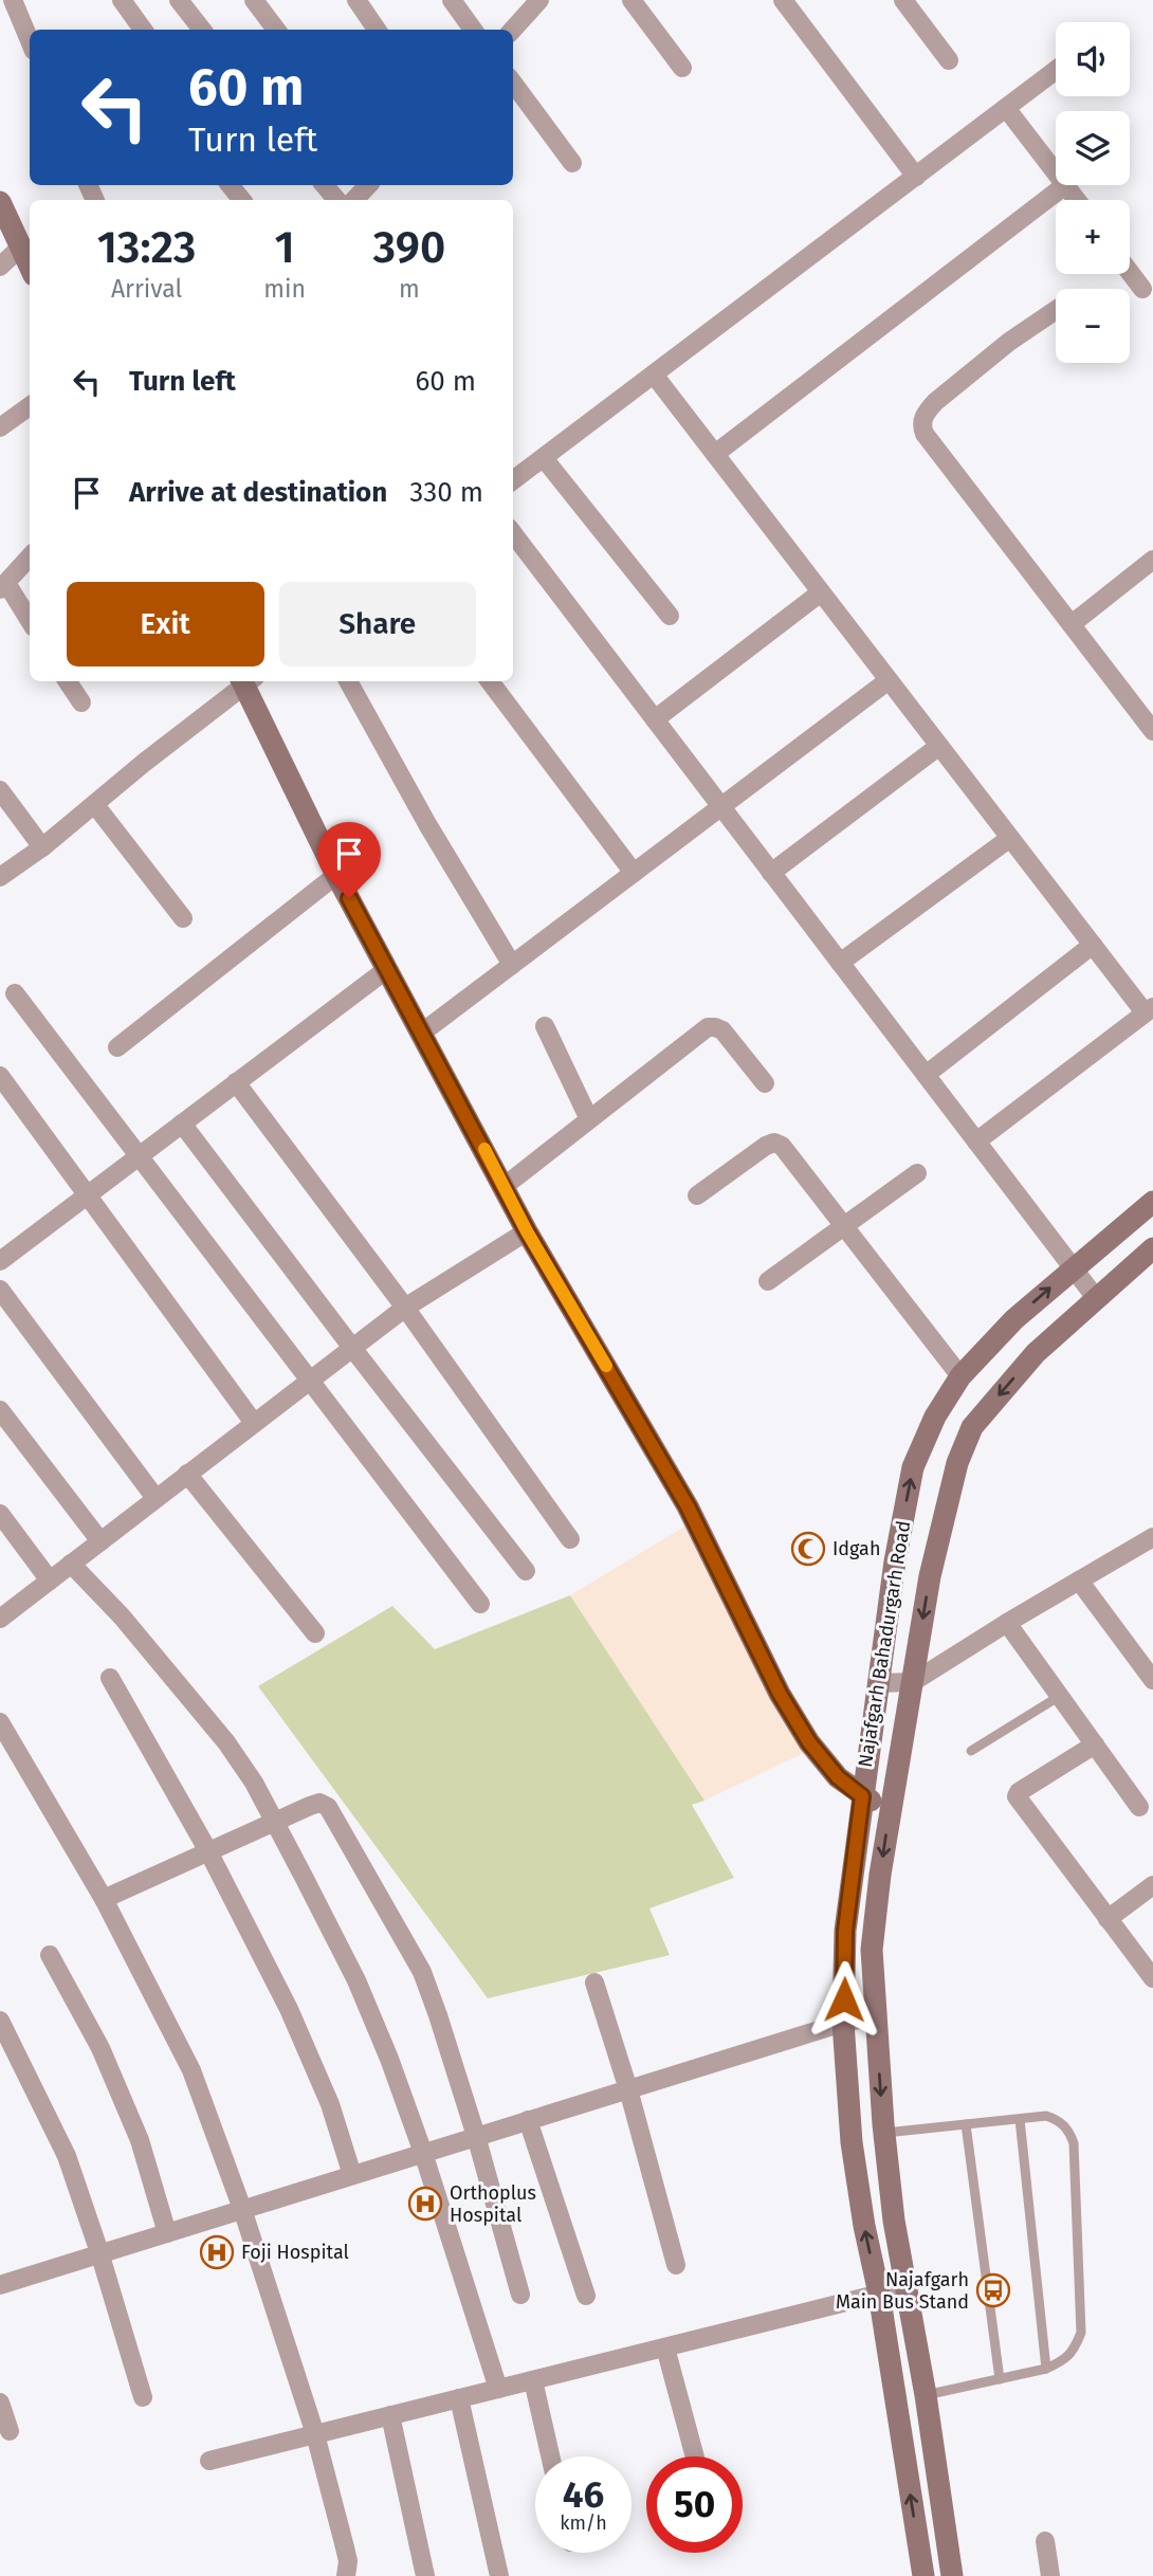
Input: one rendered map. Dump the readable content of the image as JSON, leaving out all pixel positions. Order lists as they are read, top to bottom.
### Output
{
  "streets": {
    "main road": ["Najafgarh Bahadurgarh Road"]
  },
  "places": {
    "mosque": ["Idgah"],
    "hospital": ["Orthoplus Hospital", "Foji Hospital"],
    "bus stop": ["Najafgarh Main Bus Stand"]
  },
  "page": {
    "map_buttons": ["+", "−"],
    "turn": ["60 m", "Turn left"],
    "eta": [
      "13:23",
      "Arrival",
      "1",
      "min",
      "390",
      "m"
    ],
    "list": [
      {
        "name": "Turn left",
        "value": "60 m"
      },
      {
        "name": "Arrive at destination",
        "value": "330 m"
      }
    ],
    "buttons": ["Exit", "Share"],
    "speed": "46 km/h",
    "limit": "50"
  }
}
